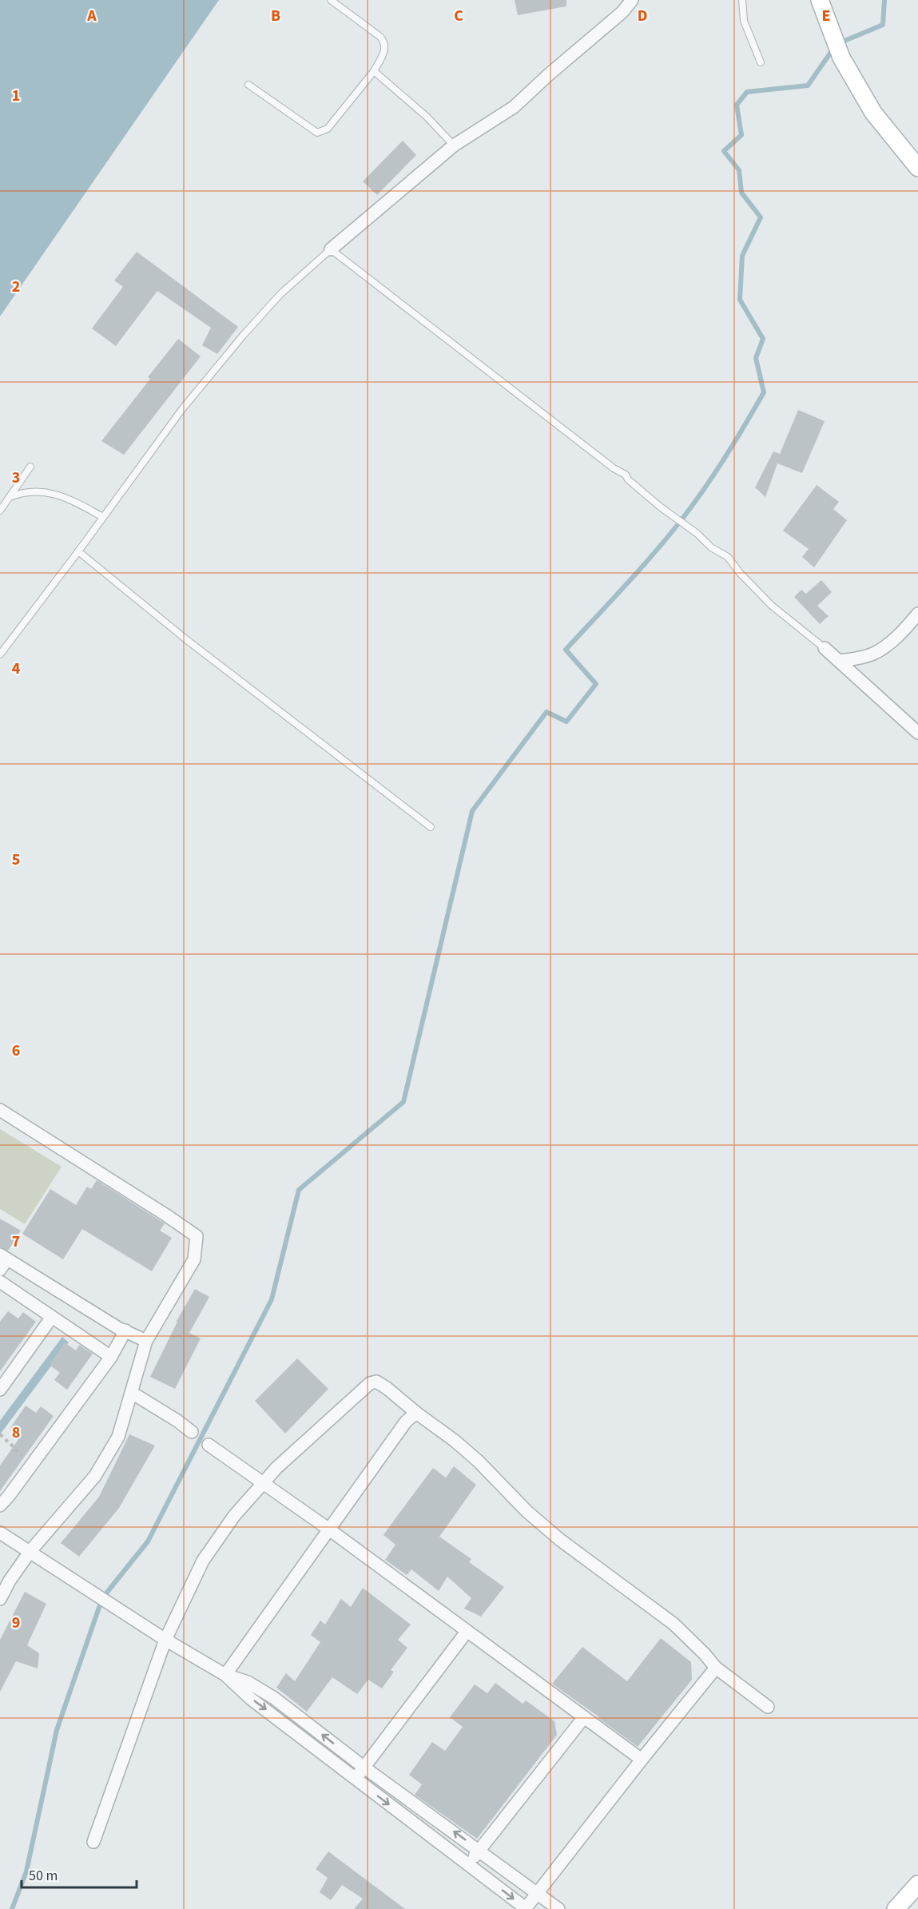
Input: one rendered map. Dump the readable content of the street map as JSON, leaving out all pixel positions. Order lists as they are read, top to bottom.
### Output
{
  "scale_bar": "50 m",
  "grid": {
    "columns": [
      "A",
      "B",
      "C",
      "D",
      "E"
    ],
    "rows": [
      "1",
      "2",
      "3",
      "4",
      "5",
      "6",
      "7",
      "8",
      "9"
    ]
  }
}
